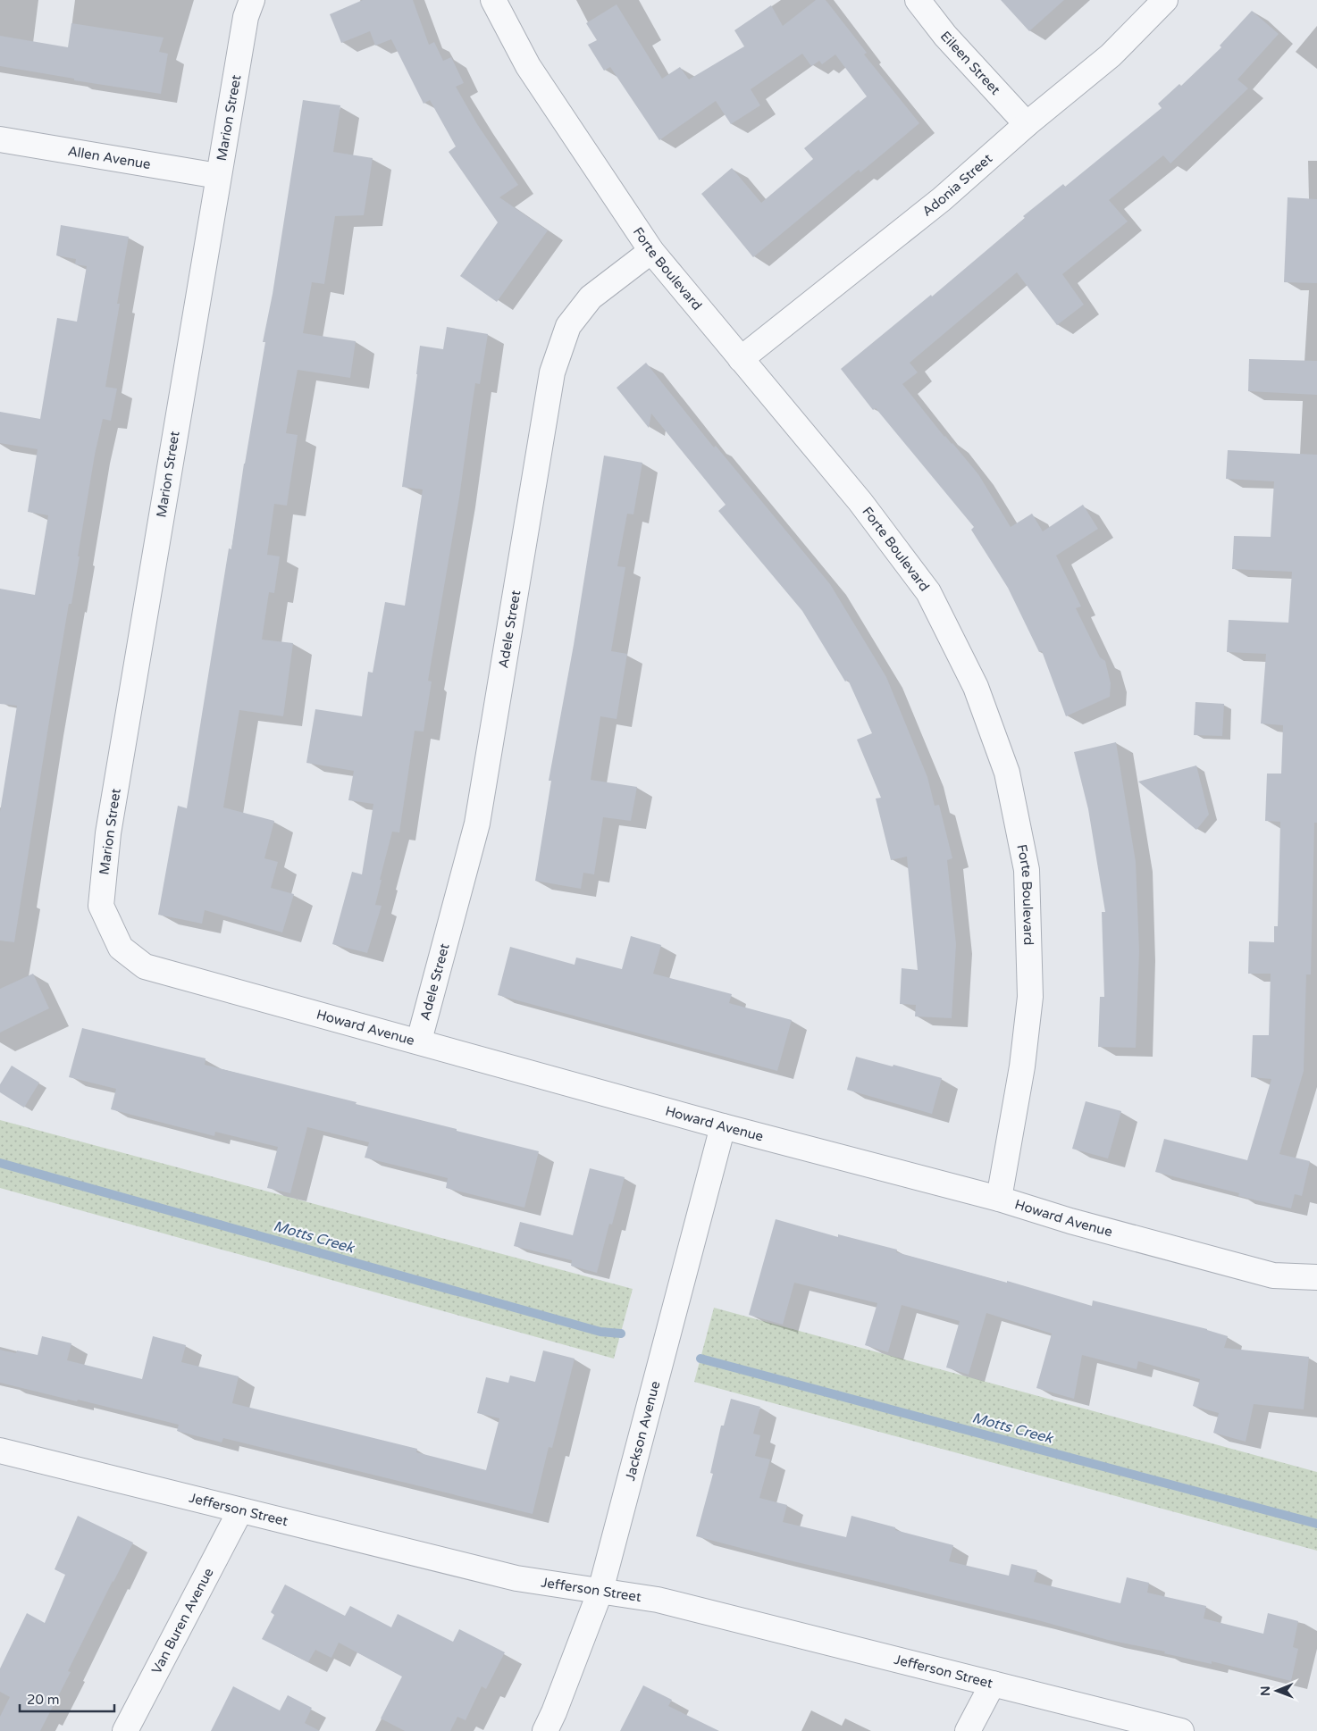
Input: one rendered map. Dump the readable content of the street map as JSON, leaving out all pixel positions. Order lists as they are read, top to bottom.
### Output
{
  "streets": {
    "street": [
      "Eileen Street",
      "Marion Street",
      "Allen Avenue",
      "Adonia Street",
      "Forte Boulevard",
      "Adele Street",
      "Howard Avenue",
      "Jackson Avenue",
      "Jefferson Street",
      "Van Buren Avenue"
    ]
  },
  "crossings": [
    ["Eileen Street", "Adonia Street"],
    ["Marion Street", "Allen Avenue"],
    ["Marion Street", "Howard Avenue"],
    ["Adonia Street", "Forte Boulevard"],
    ["Forte Boulevard", "Adele Street"],
    ["Forte Boulevard", "Howard Avenue"],
    ["Adele Street", "Howard Avenue"],
    ["Howard Avenue", "Jackson Avenue"],
    ["Jackson Avenue", "Jefferson Street"],
    ["Jefferson Street", "Van Buren Avenue"]
  ],
  "water": ["Motts Creek"],
  "scale_bar": "20 m",
  "north": "left"
}
